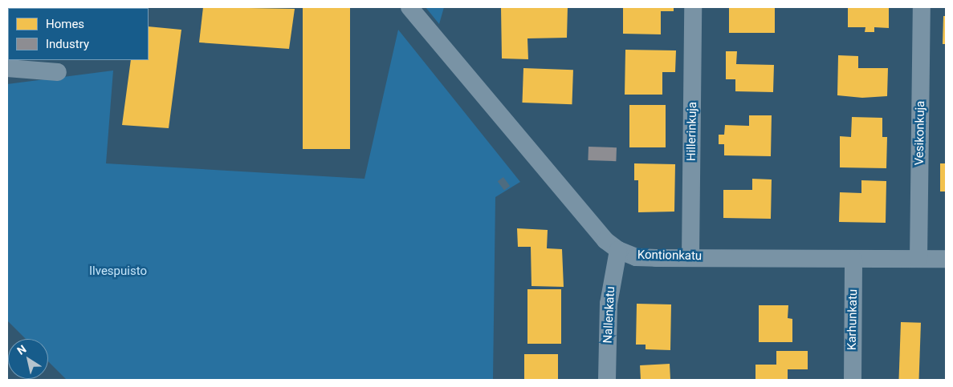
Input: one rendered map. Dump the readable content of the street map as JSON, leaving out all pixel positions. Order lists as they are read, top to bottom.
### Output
{
  "streets": {
    "street": [
      "Hillerinkuja",
      "Vesikonkuja",
      "Kontionkatu",
      "Nallenkatu",
      "Karhunkatu"
    ]
  },
  "crossings": [
    ["Hillerinkuja", "Kontionkatu"],
    ["Vesikonkuja", "Kontionkatu"],
    ["Kontionkatu", "Nallenkatu"],
    ["Kontionkatu", "Karhunkatu"]
  ],
  "parks": ["Ilvespuisto"],
  "legend": ["Homes", "Industry"],
  "north": "top left"
}
